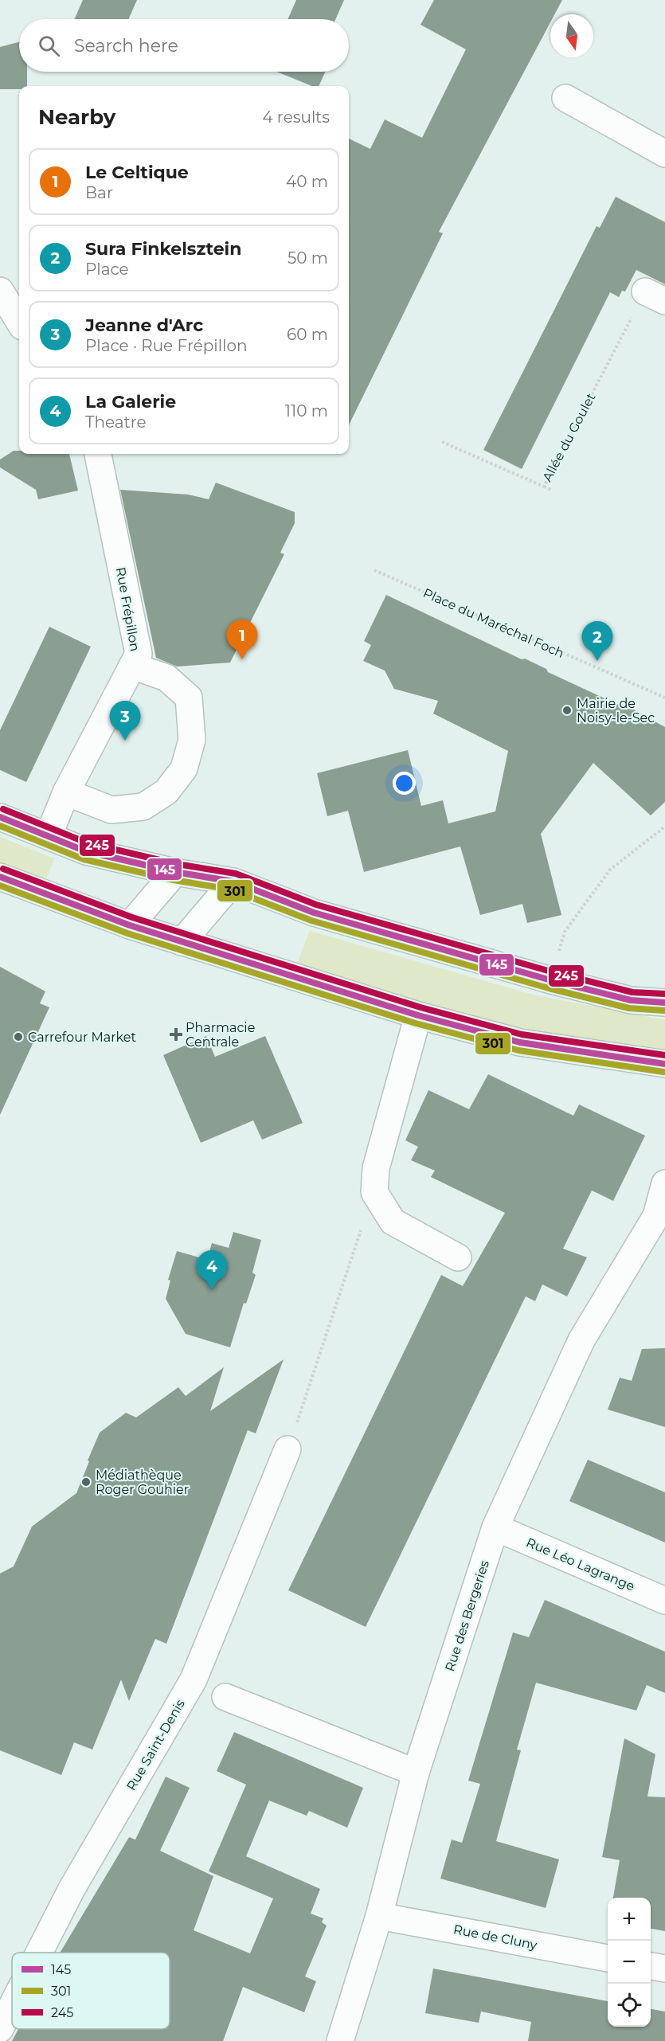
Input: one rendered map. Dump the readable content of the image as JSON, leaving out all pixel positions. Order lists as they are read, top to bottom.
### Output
{
  "streets": {
    "street": [
      "Rue Frépillon",
      "Rue Léo Lagrange",
      "Rue des Bergeries",
      "Rue Saint-Denis",
      "Rue de Cluny"
    ],
    "path": ["Allée du Goulet", "Place du Maréchal Foch"]
  },
  "crossings": [
    ["Rue Léo Lagrange", "Rue des Bergeries"],
    ["Rue des Bergeries", "Rue de Cluny"]
  ],
  "places": {
    "other": ["Mairie de Noisy-le-Sec", "Carrefour Market", "Médiathèque Roger Gouhier"],
    "health": ["Pharmacie Centrale"]
  },
  "lines": ["transit line 245", "transit line 145", "transit line 301"],
  "legend": ["145", "301", "245"],
  "north": "bottom",
  "page": {
    "search": "Search here",
    "heading": ["Nearby", "4 results"],
    "list": [
      {
        "mark": "1",
        "name": "Le Celtique",
        "note": "Bar",
        "value": "40 m"
      },
      {
        "mark": "2",
        "name": "Sura Finkelsztein",
        "note": "Place",
        "value": "50 m"
      },
      {
        "mark": "3",
        "name": "Jeanne d'Arc",
        "note": "Place · Rue Frépillon",
        "value": "60 m"
      },
      {
        "mark": "4",
        "name": "La Galerie",
        "note": "Theatre",
        "value": "110 m"
      }
    ],
    "pins": [
      "1",
      "2",
      "3",
      "4"
    ],
    "map_buttons": ["+", "−"]
  }
}
